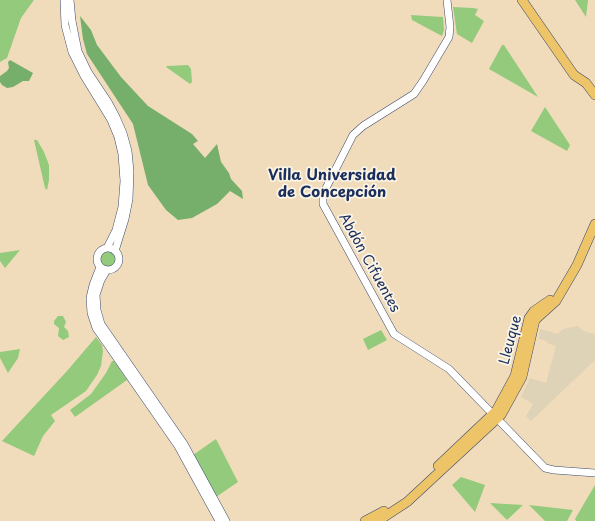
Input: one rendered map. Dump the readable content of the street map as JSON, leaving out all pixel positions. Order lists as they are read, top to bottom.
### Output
{
  "streets": {
    "main road": ["Lleuque"],
    "street": ["Abdón Cifuentes"]
  },
  "crossings": [
    ["Abdón Cifuentes", "Lleuque"]
  ],
  "districts": ["Villa Universidad de Concepción"]
}
